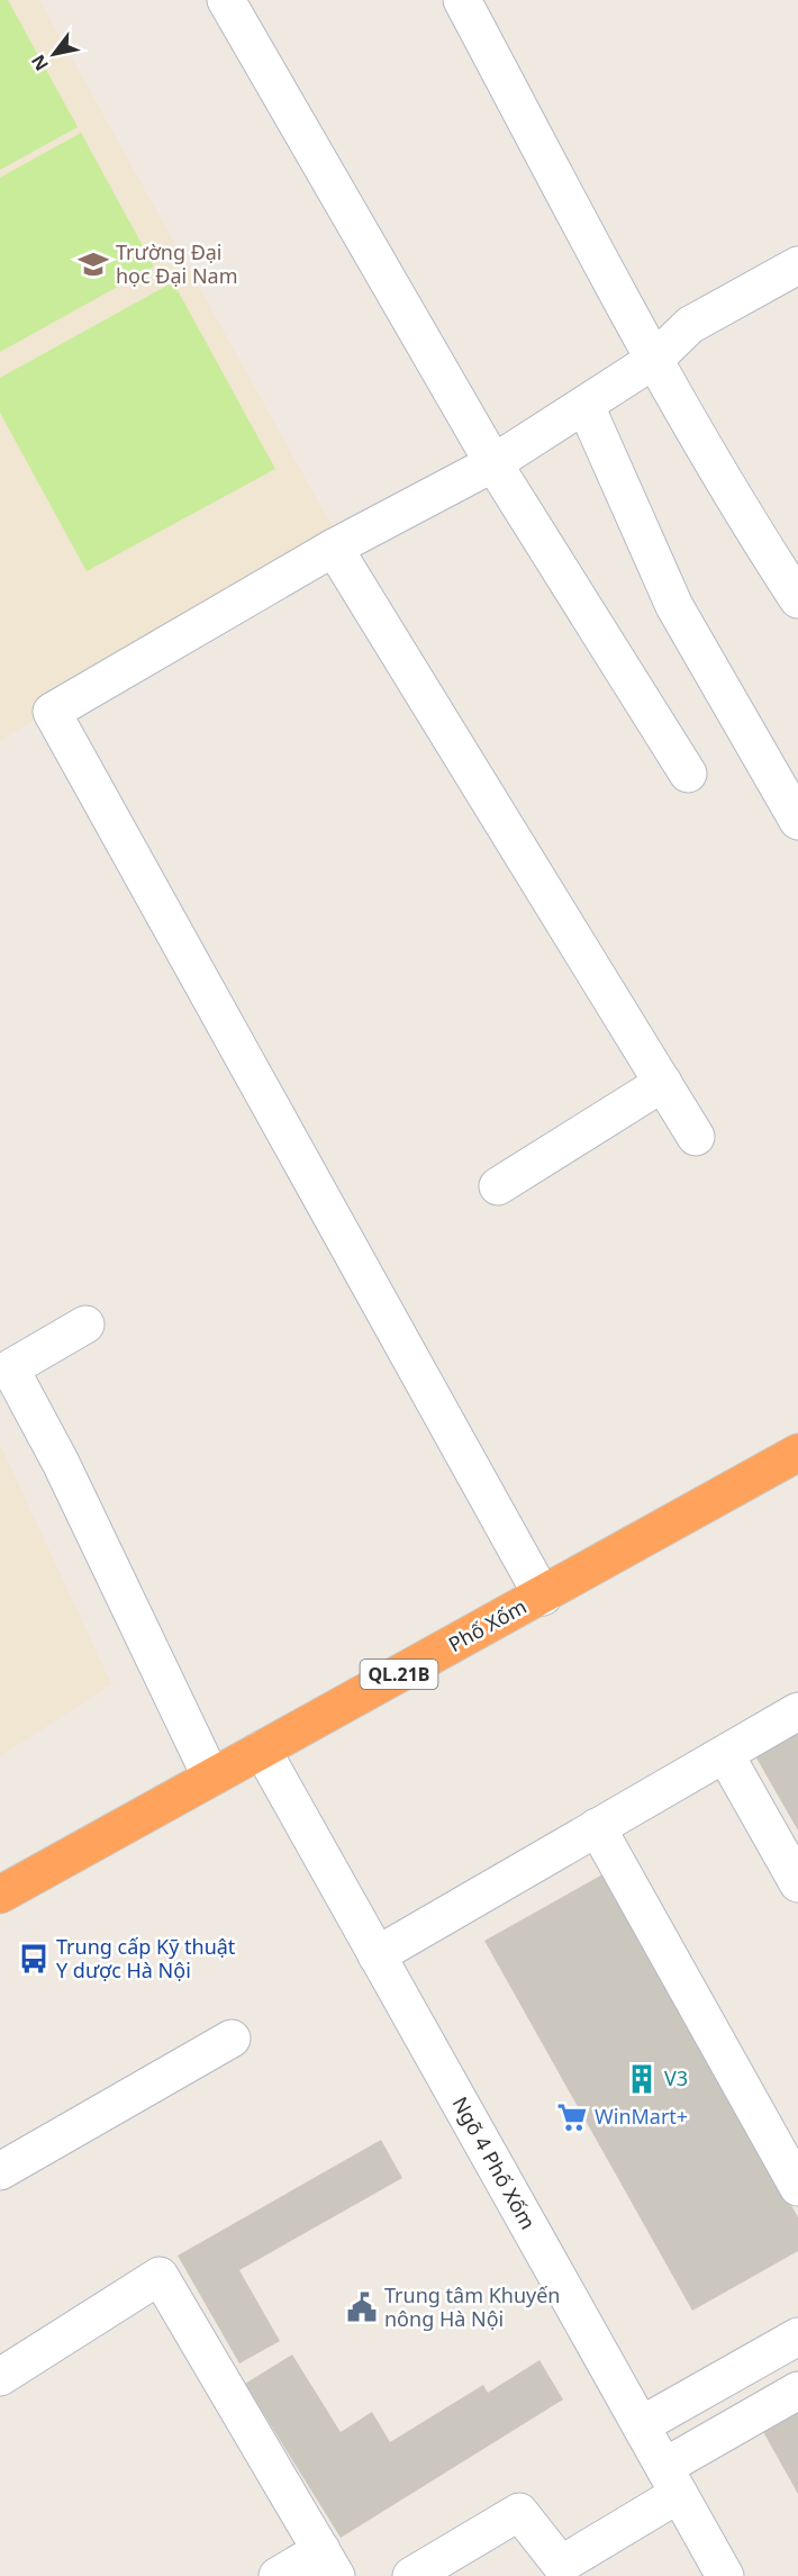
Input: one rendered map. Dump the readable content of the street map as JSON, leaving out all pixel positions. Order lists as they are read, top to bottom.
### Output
{
  "streets": {
    "highway": ["Phố Xốm", "QL.21B"],
    "lane": ["Ngõ 4 Phố Xốm"]
  },
  "crossings": [
    ["Phố Xốm", "Ngõ 4 Phố Xốm"]
  ],
  "places": {
    "school or university": ["Trường Đại học Đại Nam"],
    "bus stop": ["Trung cấp Kỹ thuật Y dược Hà Nội"],
    "building": ["V3"],
    "supermarket": ["WinMart+"],
    "public building": ["Trung tâm Khuyến nông Hà Nội"]
  },
  "north": "bottom left"
}
